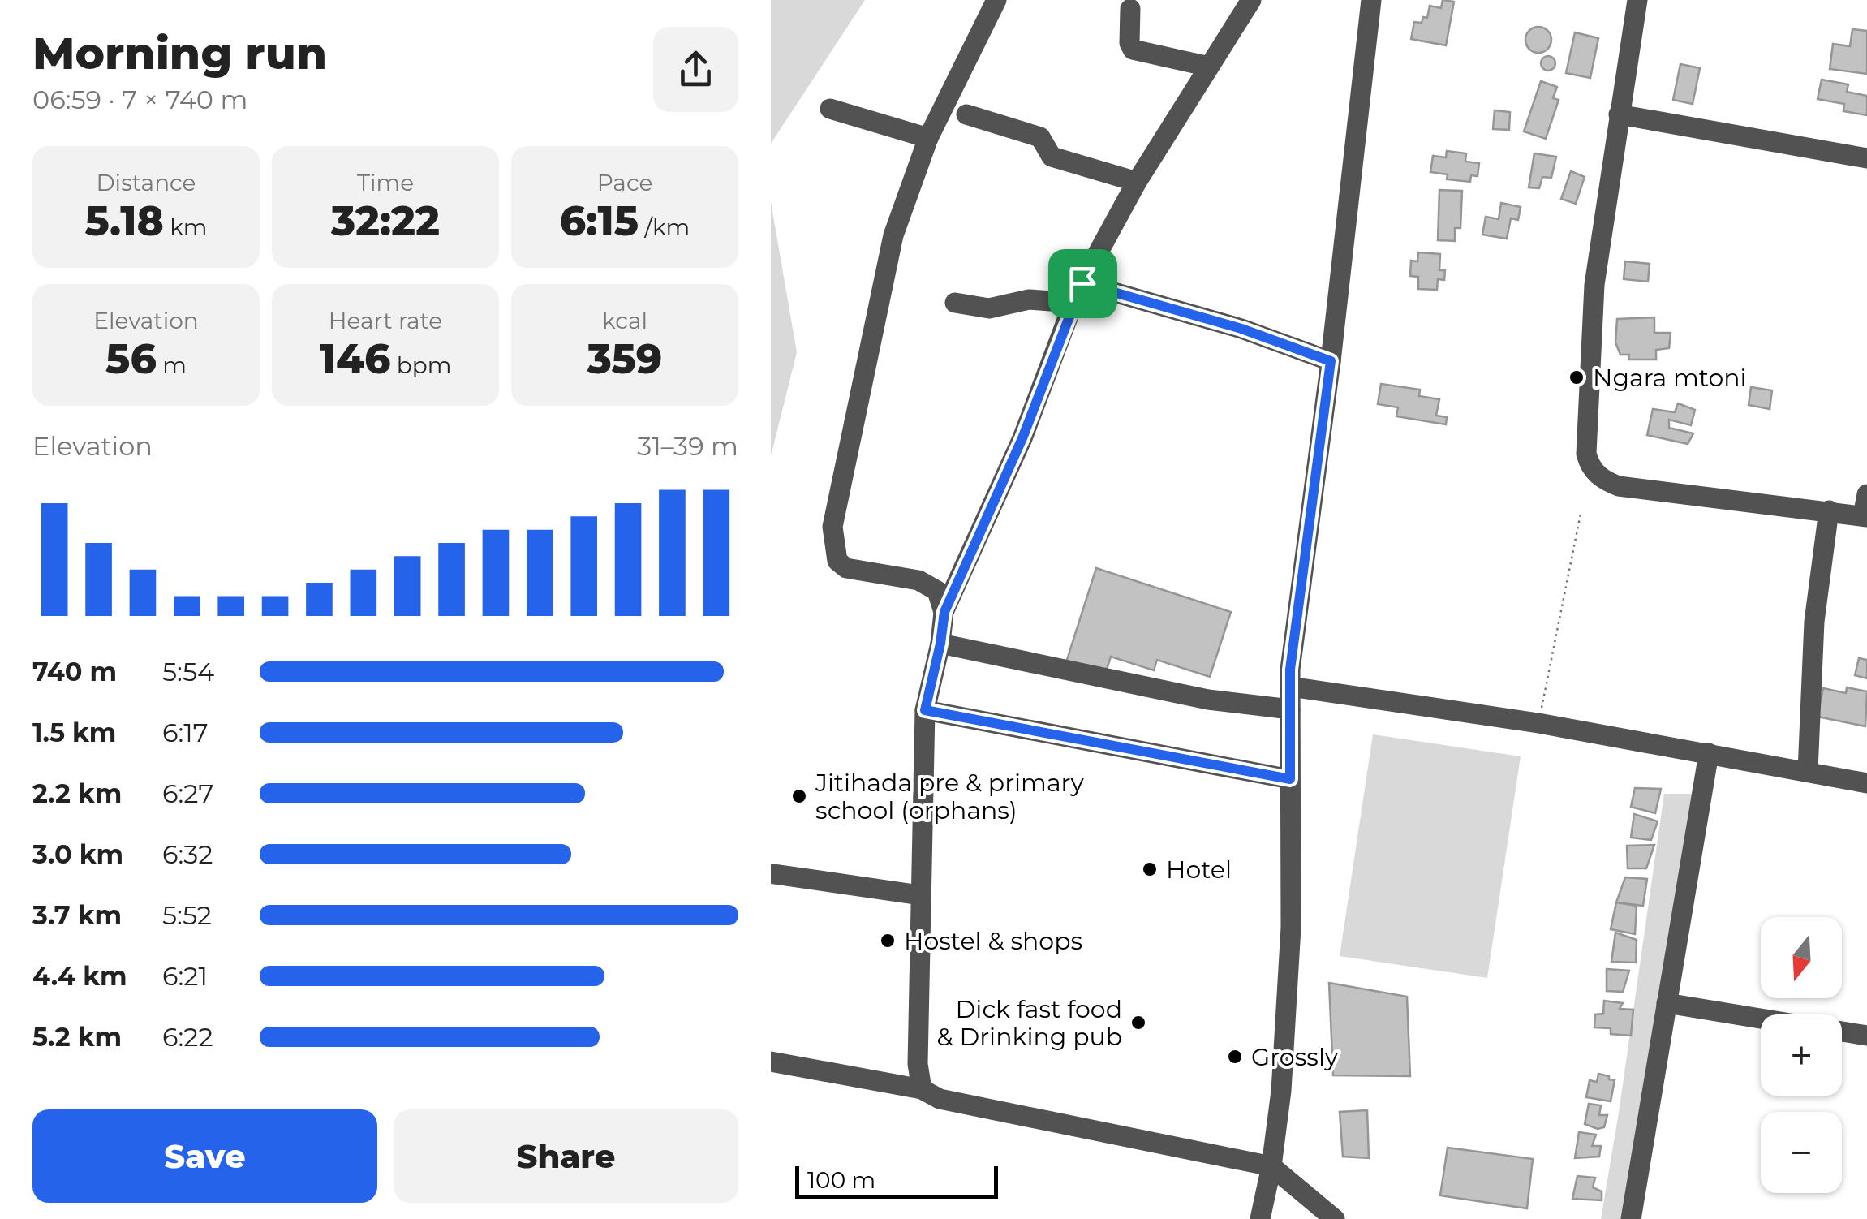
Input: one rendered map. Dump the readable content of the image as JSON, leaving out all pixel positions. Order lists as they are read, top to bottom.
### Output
{
  "places": [
    "Ngara mtoni",
    "Jitihada pre & primary school (orphans)",
    "Hotel",
    "Hostel & shops",
    "Dick fast food & Drinking pub",
    "Grossly"
  ],
  "scale_bar": "100 m",
  "north": "bottom",
  "page": {
    "heading": ["Morning run", "06:59 · 7 × 740 m"],
    "stats": [
      ["Distance", "5.18 km"],
      ["Time", "32:22"],
      ["Pace", "6:15 /km"],
      ["Elevation", "56 m"],
      ["Heart rate", "146 bpm"],
      ["kcal", "359"]
    ],
    "chart": ["Elevation", "31–39 m"],
    "list": [
      {
        "name": "740 m",
        "note": "5:54"
      },
      {
        "name": "1.5 km",
        "note": "6:17"
      },
      {
        "name": "2.2 km",
        "note": "6:27"
      },
      {
        "name": "3.0 km",
        "note": "6:32"
      },
      {
        "name": "3.7 km",
        "note": "5:52"
      },
      {
        "name": "4.4 km",
        "note": "6:21"
      },
      {
        "name": "5.2 km",
        "note": "6:22"
      }
    ],
    "map_buttons": ["+", "−"],
    "buttons": ["Save", "Share"],
    "scale": "100 m"
  }
}
